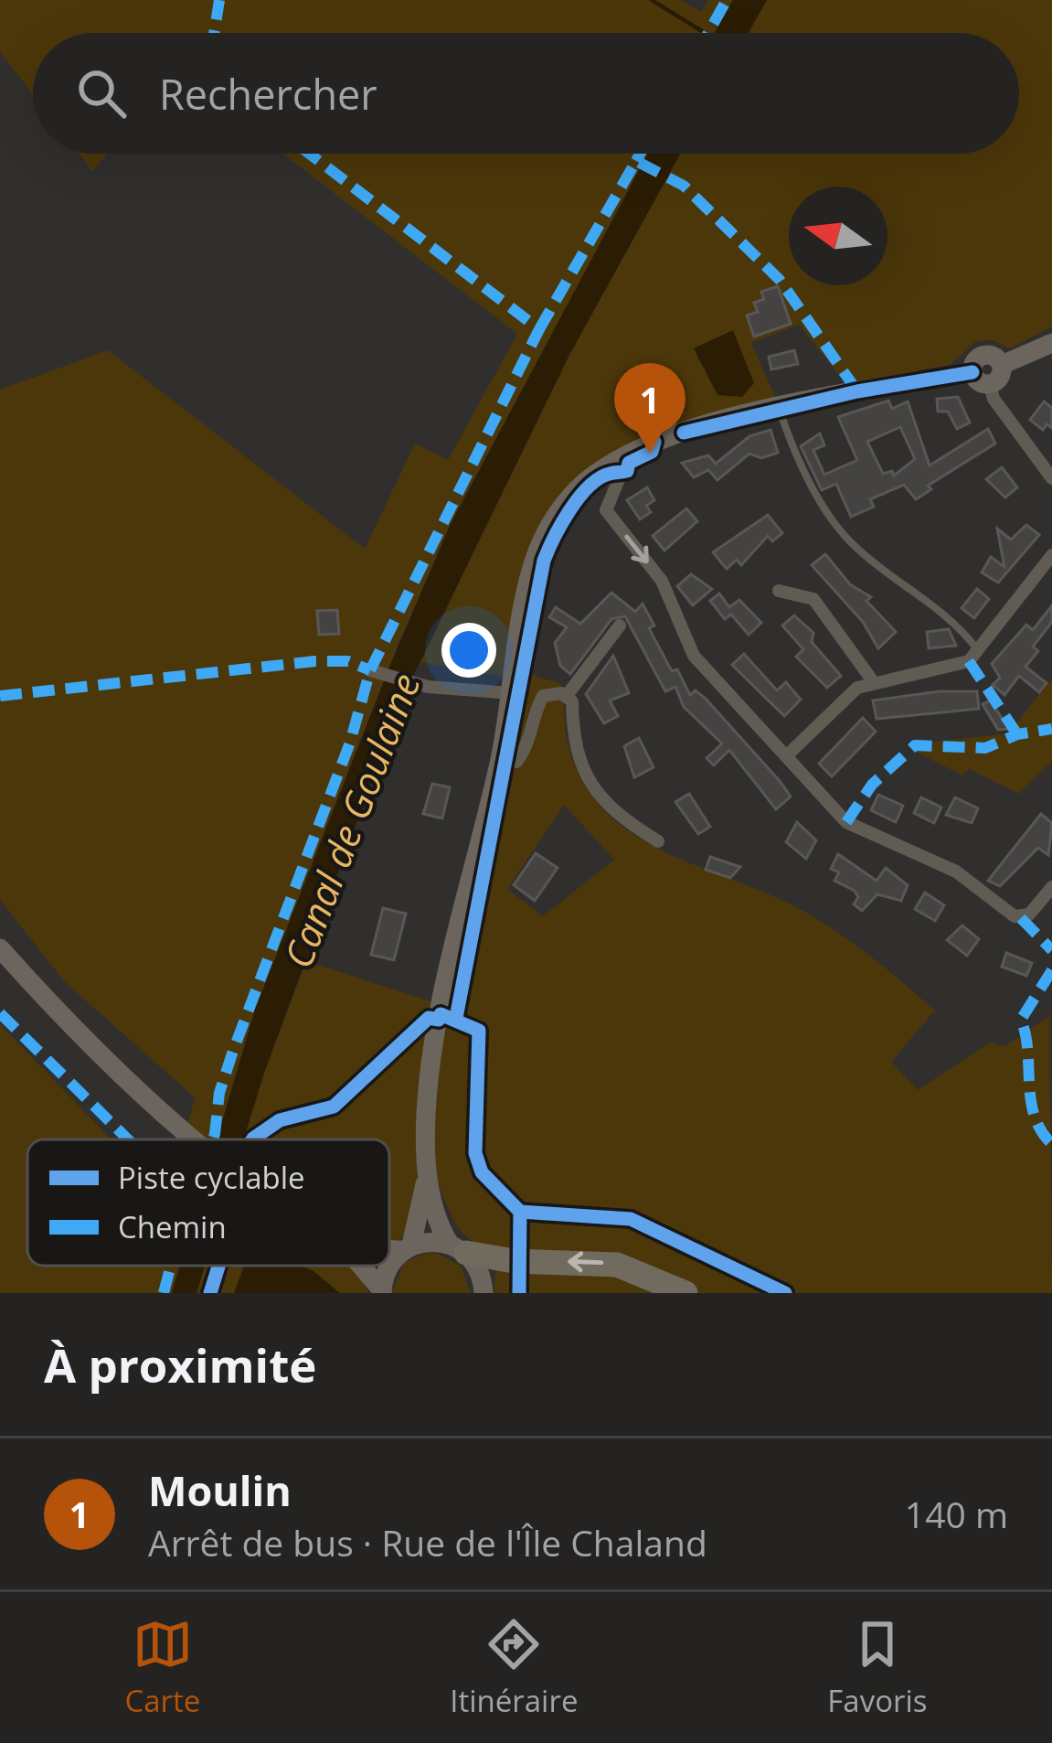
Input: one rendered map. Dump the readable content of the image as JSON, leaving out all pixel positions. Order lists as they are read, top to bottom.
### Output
{
  "water": ["Canal de Goulaine"],
  "legend": ["Piste cyclable", "Chemin"],
  "north": "left",
  "page": {
    "search": "Rechercher",
    "pins": "1",
    "heading": "À proximité",
    "list": [
      {
        "mark": "1",
        "name": "Moulin",
        "note": "Arrêt de bus · Rue de l'Île Chaland",
        "value": "140 m"
      }
    ],
    "nav": ["Carte", "Itinéraire", "Favoris"]
  }
}
